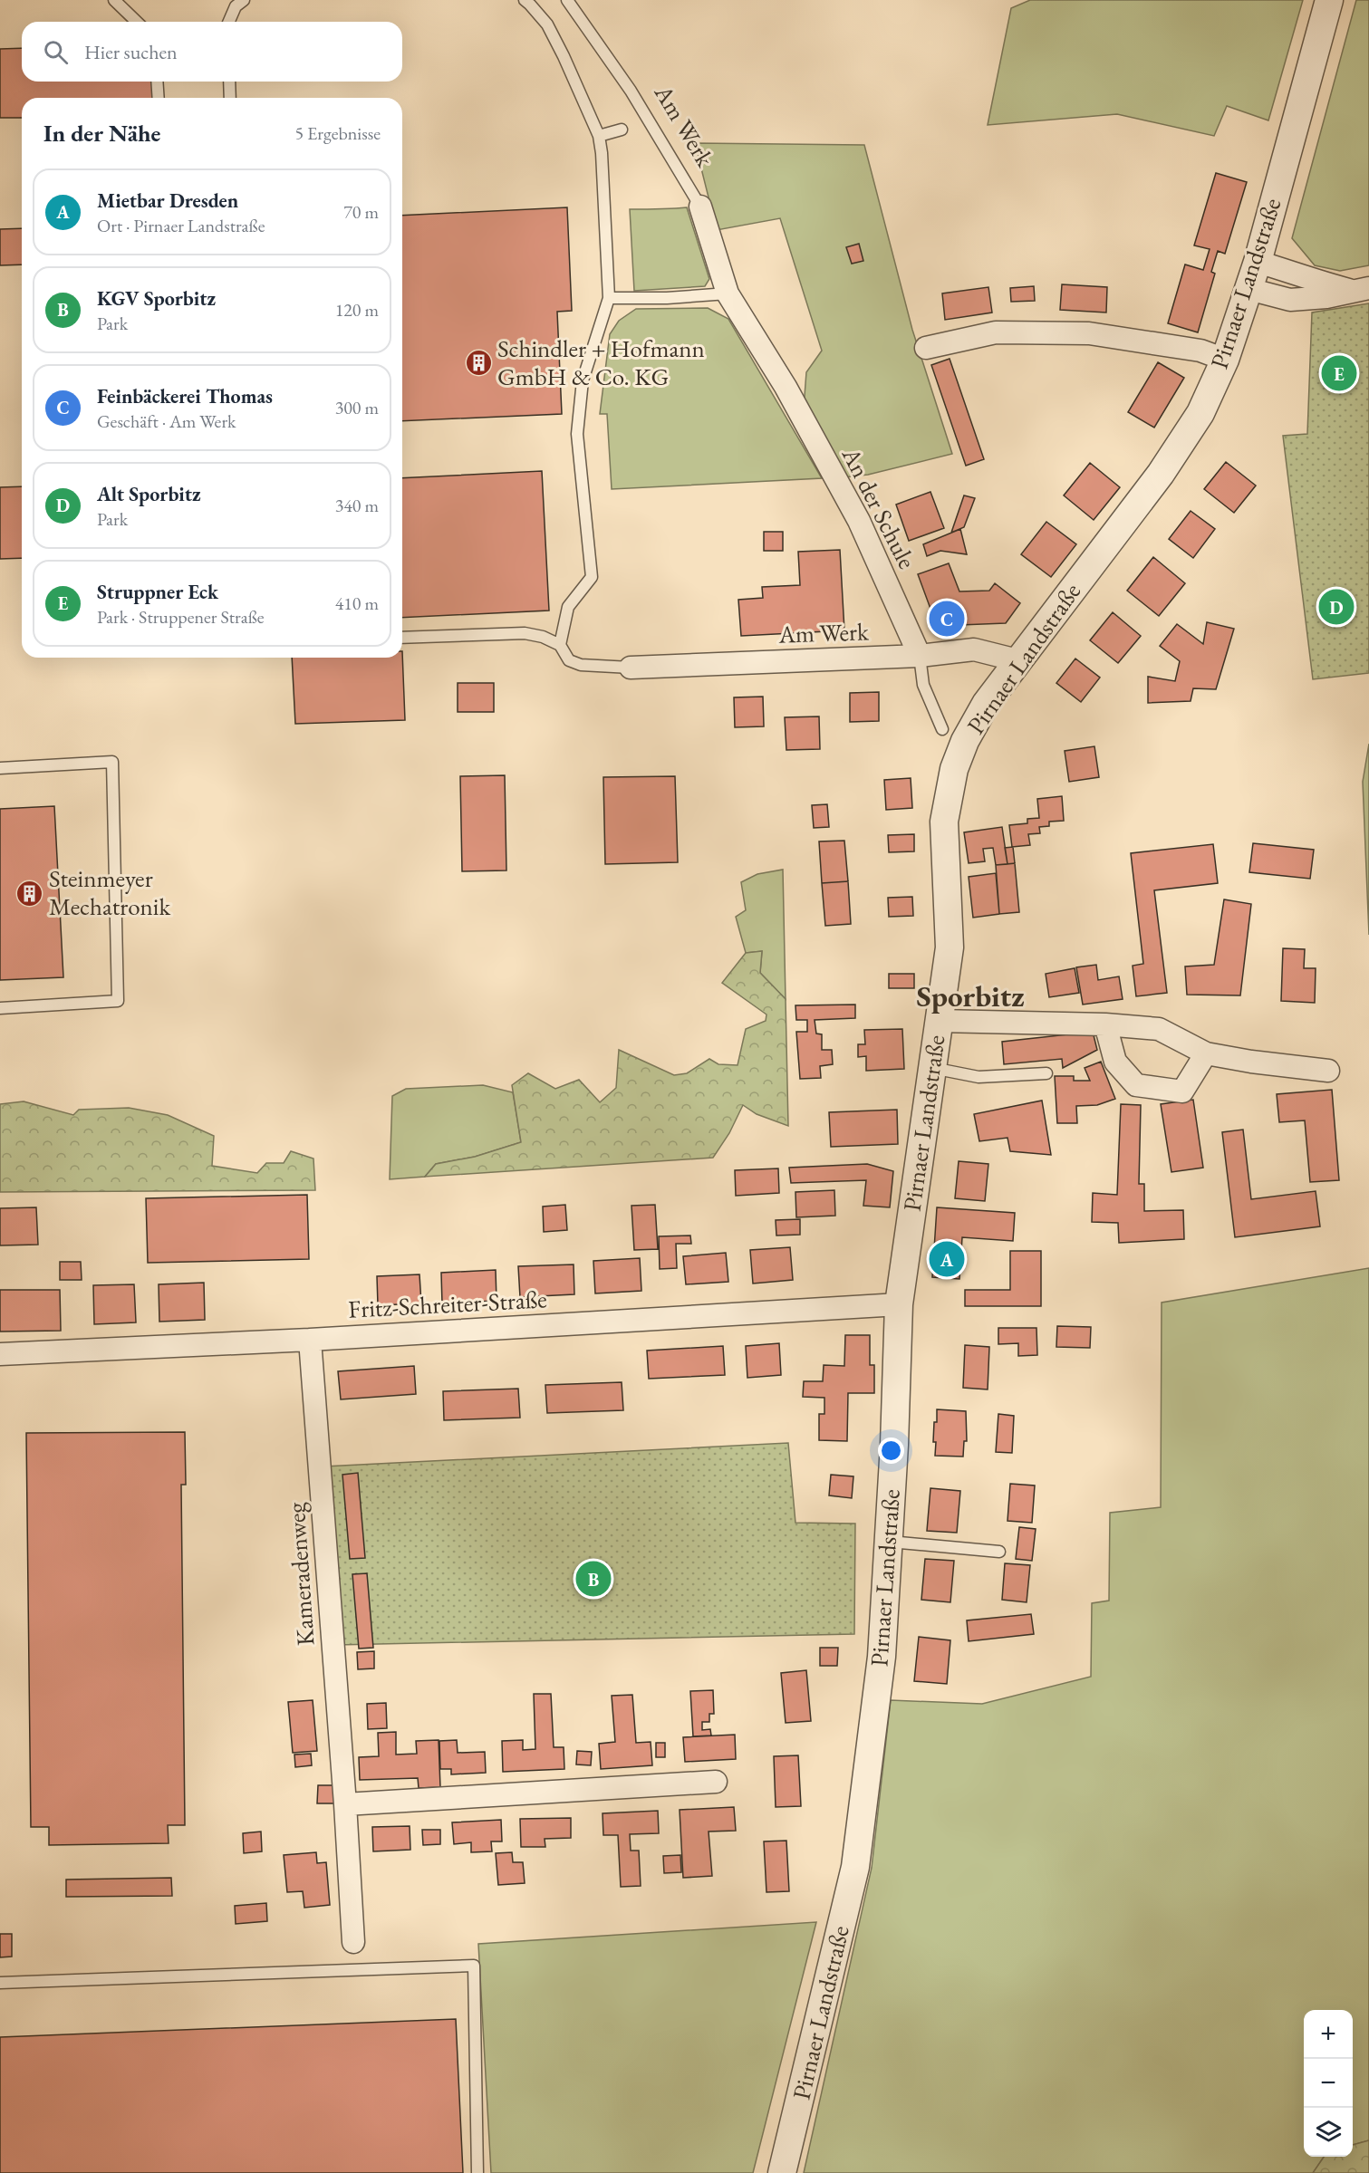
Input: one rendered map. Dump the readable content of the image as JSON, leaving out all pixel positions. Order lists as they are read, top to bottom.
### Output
{
  "streets": {
    "street": [
      "Am Werk",
      "Pirnaer Landstraße",
      "An der Schule",
      "Fritz-Schreiter-Straße",
      "Kameradenweg"
    ]
  },
  "crossings": [
    ["Am Werk", "Pirnaer Landstraße"],
    ["Am Werk", "An der Schule"],
    ["Pirnaer Landstraße", "Fritz-Schreiter-Straße"],
    ["Fritz-Schreiter-Straße", "Kameradenweg"]
  ],
  "districts": ["Sporbitz"],
  "places": {
    "building": ["Schindler + Hofmann GmbH & Co. KG", "Steinmeyer Mechatronik"]
  },
  "page": {
    "search": "Hier suchen",
    "heading": ["In der Nähe", "5 Ergebnisse"],
    "list": [
      {
        "mark": "A",
        "name": "Mietbar Dresden",
        "note": "Ort · Pirnaer Landstraße",
        "value": "70 m"
      },
      {
        "mark": "B",
        "name": "KGV Sporbitz",
        "note": "Park",
        "value": "120 m"
      },
      {
        "mark": "C",
        "name": "Feinbäckerei Thomas",
        "note": "Geschäft · Am Werk",
        "value": "300 m"
      },
      {
        "mark": "D",
        "name": "Alt Sporbitz",
        "note": "Park",
        "value": "340 m"
      },
      {
        "mark": "E",
        "name": "Struppner Eck",
        "note": "Park · Struppener Straße",
        "value": "410 m"
      }
    ],
    "pins": [
      "E",
      "D",
      "C",
      "A",
      "B"
    ],
    "map_buttons": ["+", "−"]
  }
}
